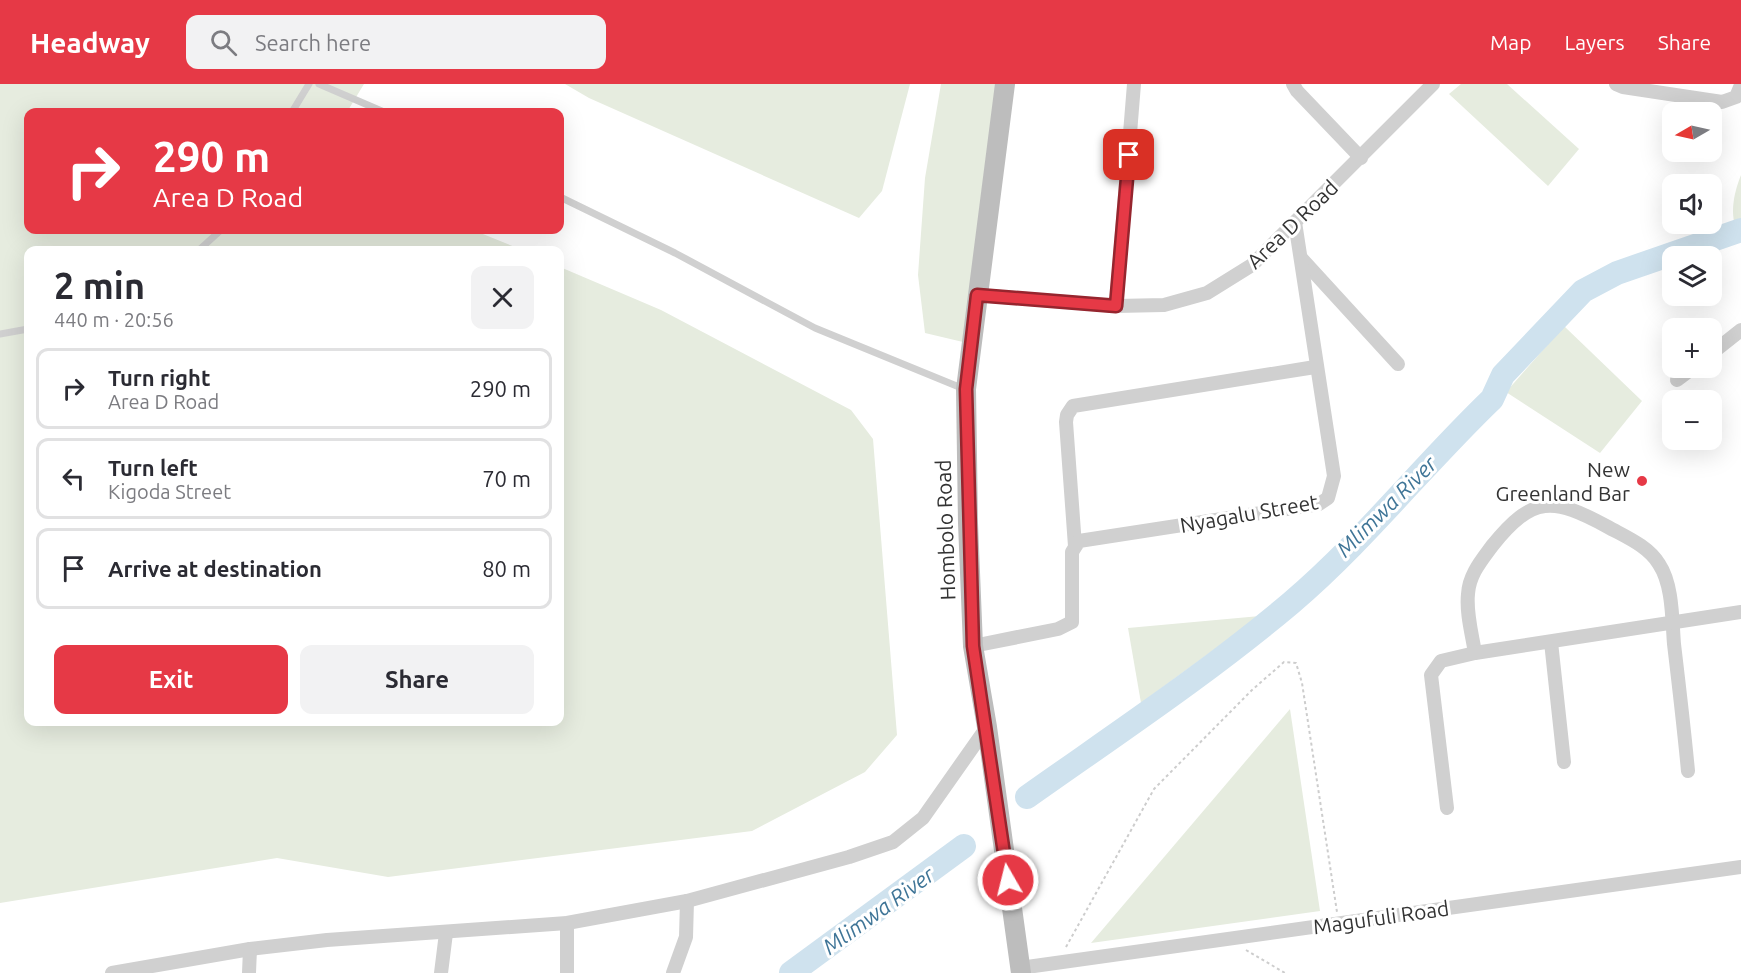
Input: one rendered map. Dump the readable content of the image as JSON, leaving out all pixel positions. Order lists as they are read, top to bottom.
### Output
{
  "streets": {
    "street": [
      "Area D Road",
      "Nyagalu Street",
      "Hombolo Road",
      "Magufuli Road"
    ]
  },
  "crossings": [
    ["Area D Road", "Nyagalu Street"],
    ["Area D Road", "Hombolo Road"],
    ["Hombolo Road", "Magufuli Road"]
  ],
  "water": ["Mlimwa River"],
  "places": ["New Greenland Bar"],
  "north": "left",
  "page": {
    "header": "Headway",
    "search": "Search here",
    "nav": ["Map", "Layers", "Share"],
    "map_buttons": ["+", "−"],
    "turn": ["290 m", "Area D Road"],
    "heading": ["2 min", "440 m · 20:56"],
    "list": [
      {
        "name": "Turn right",
        "note": "Area D Road",
        "value": "290 m"
      },
      {
        "name": "Turn left",
        "note": "Kigoda Street",
        "value": "70 m"
      },
      {
        "name": "Arrive at destination",
        "value": "80 m"
      }
    ],
    "buttons": ["Exit", "Share"]
  }
}
